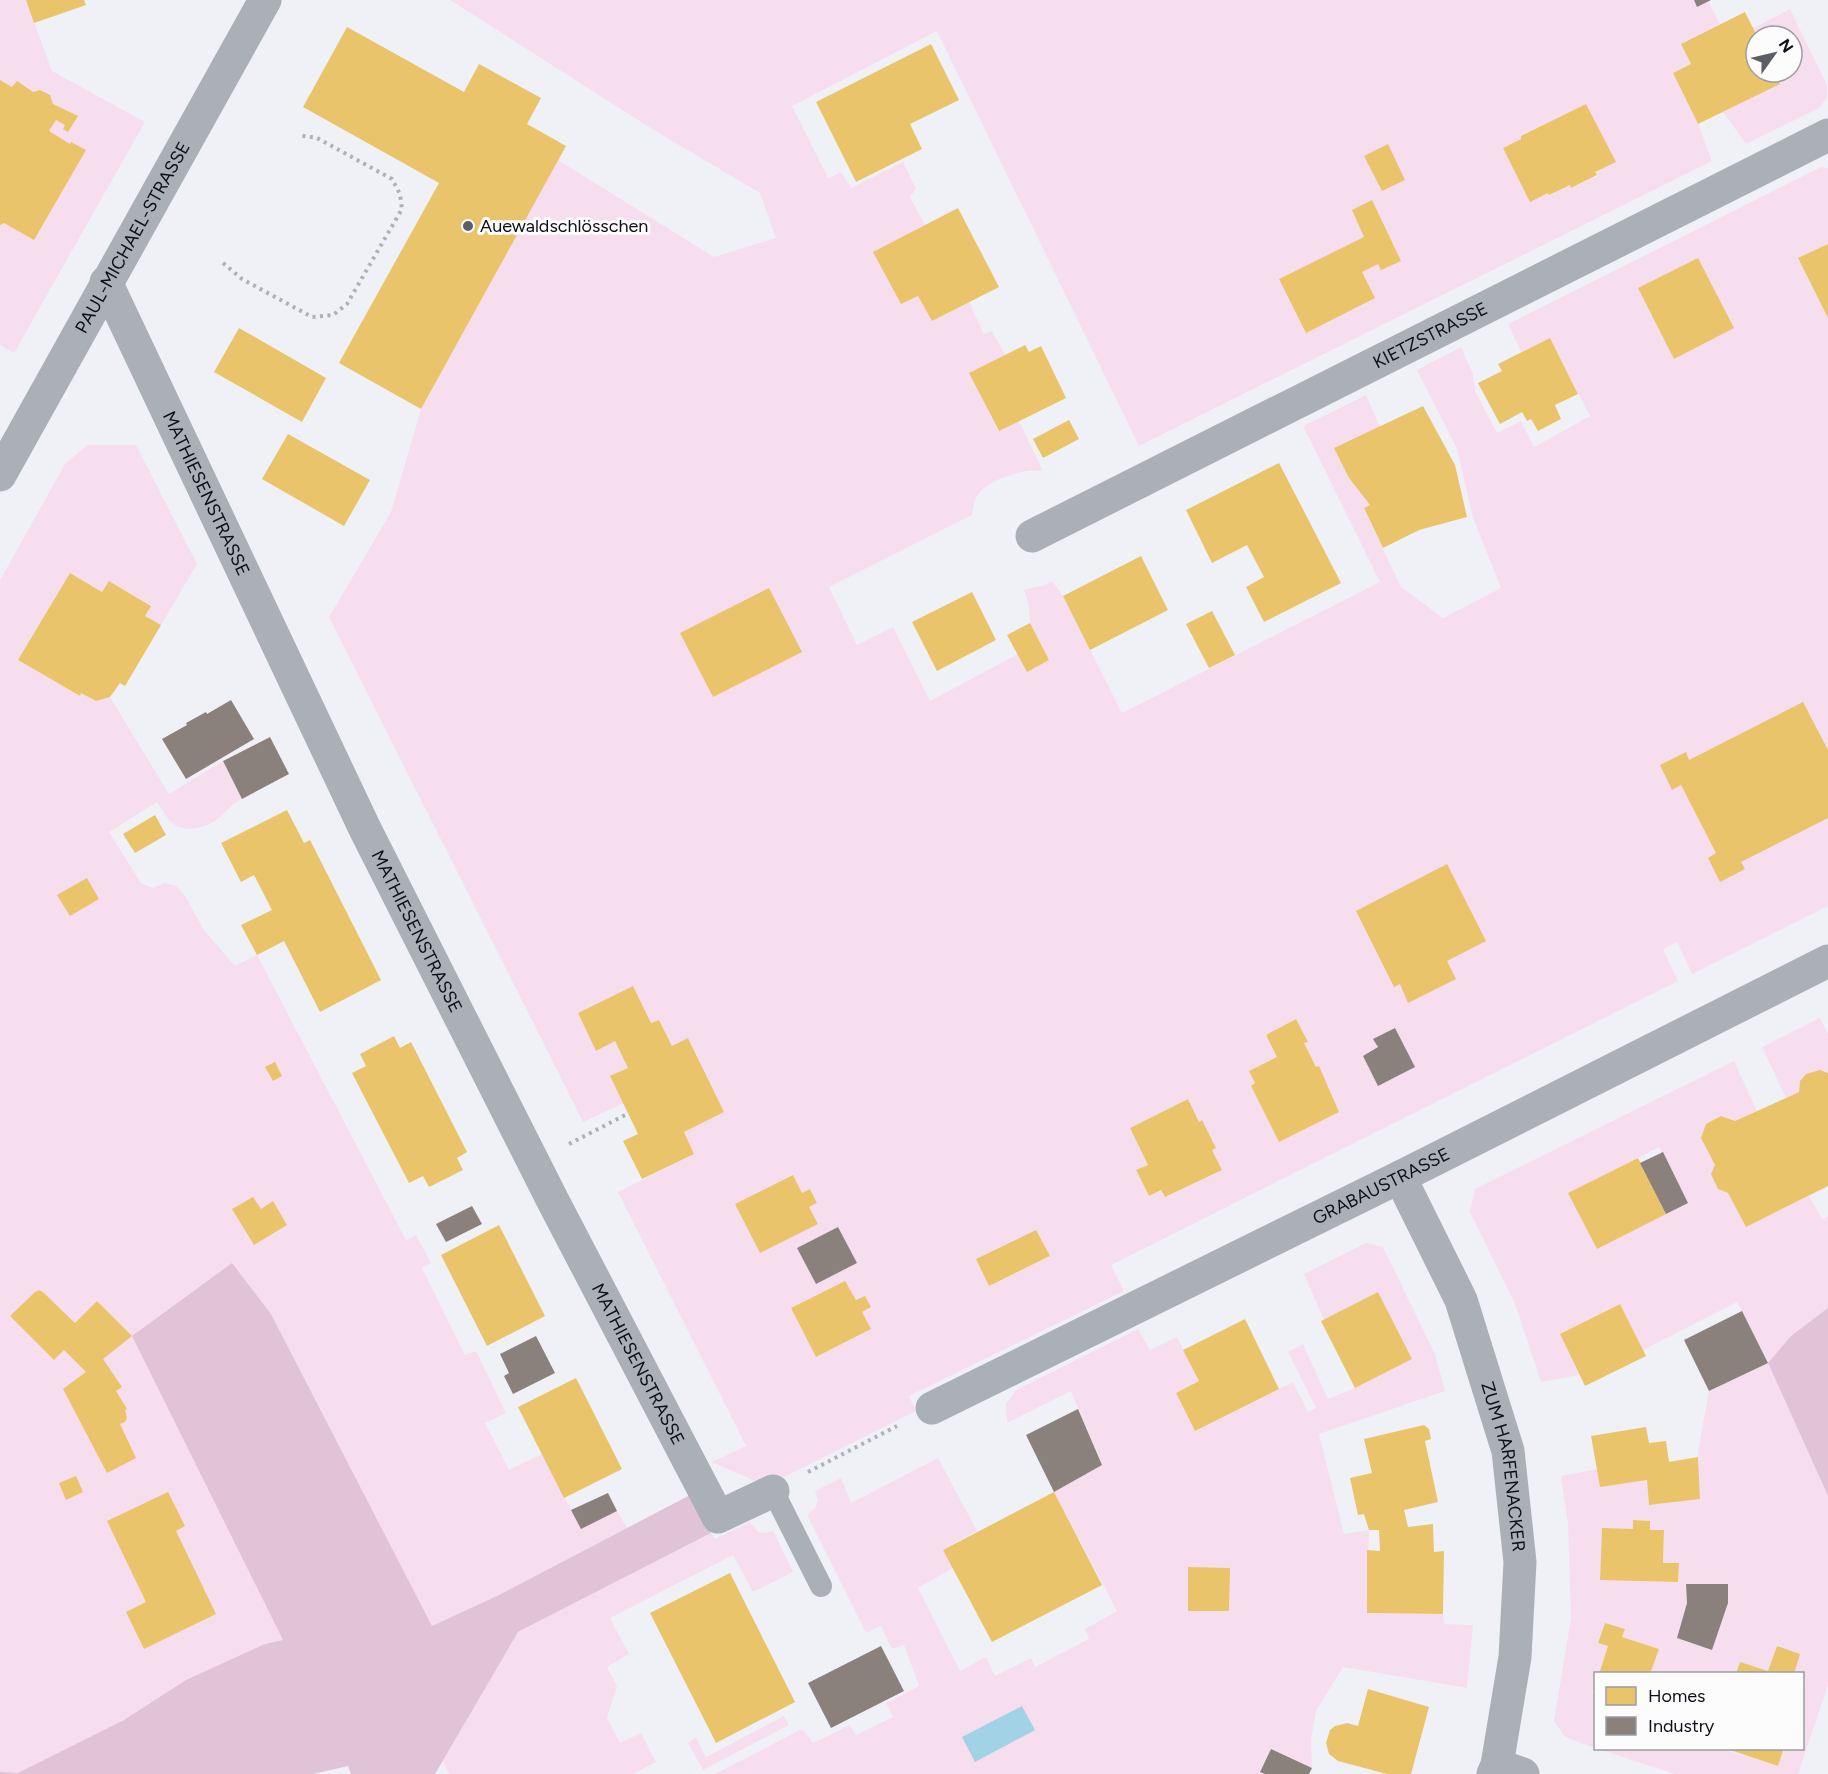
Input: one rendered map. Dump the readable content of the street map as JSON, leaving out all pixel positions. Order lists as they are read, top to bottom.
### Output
{
  "streets": {
    "street": [
      "PAUL-MICHAEL-STRASSE",
      "KIETZSTRASSE",
      "MATHIESENSTRASSE",
      "GRABAUSTRASSE",
      "ZUM HARFENACKER"
    ]
  },
  "crossings": [
    ["PAUL-MICHAEL-STRASSE", "MATHIESENSTRASSE"],
    ["GRABAUSTRASSE", "ZUM HARFENACKER"]
  ],
  "places": ["Auewaldschlösschen"],
  "legend": ["Homes", "Industry"],
  "north": "top right"
}
